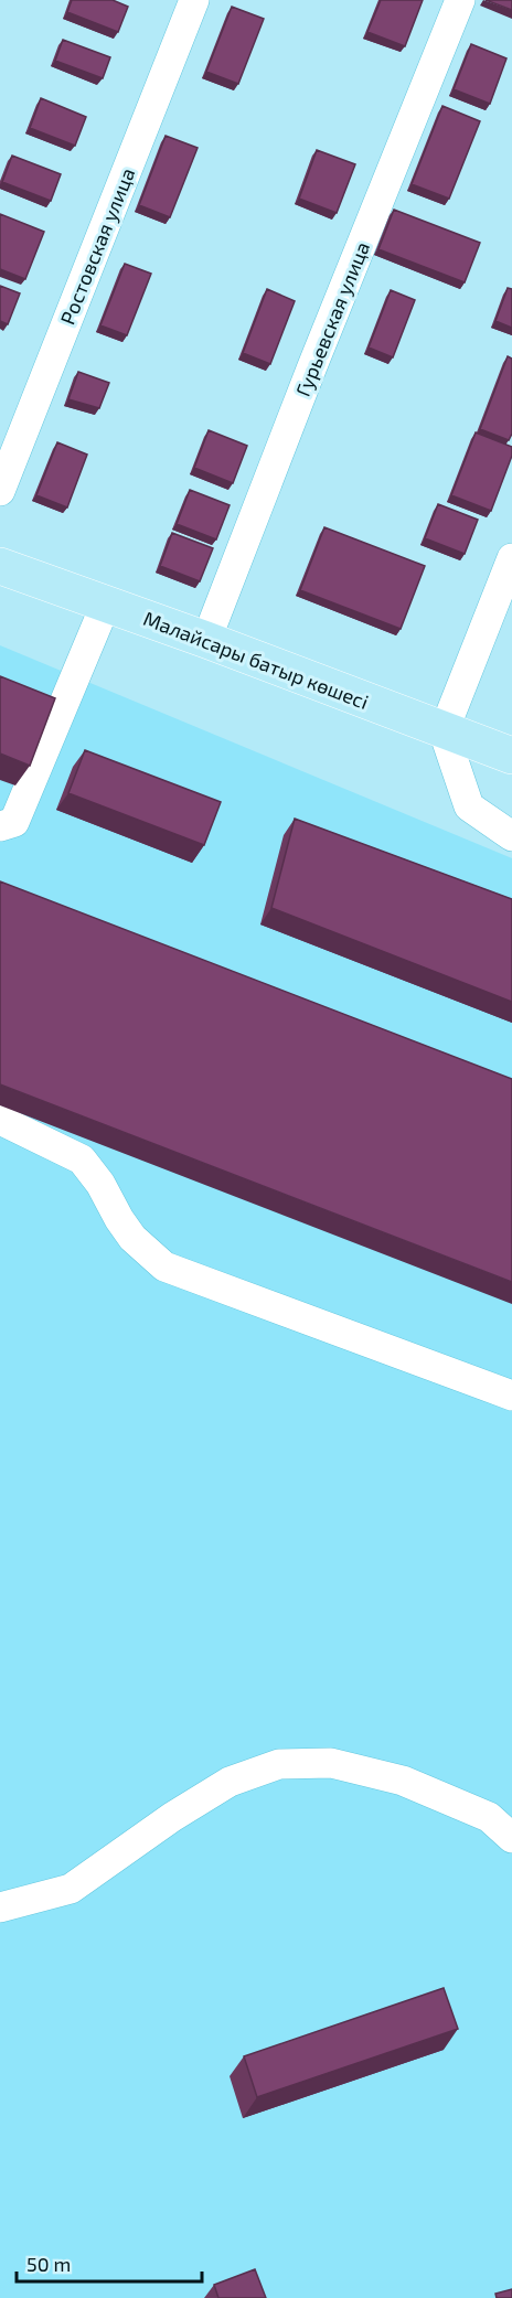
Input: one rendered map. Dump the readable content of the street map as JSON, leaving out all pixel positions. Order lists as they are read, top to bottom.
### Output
{
  "streets": {
    "main road": ["Малайсары батыр көшесі"],
    "street": ["Ростовская улица", "Гурьевская улица"]
  },
  "crossings": [
    ["Гурьевская улица", "Малайсары батыр көшесі"]
  ],
  "scale_bar": "50 m"
}
